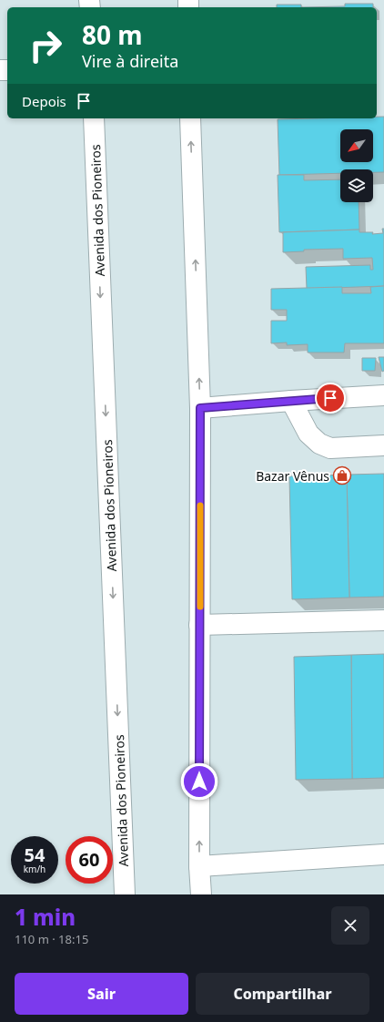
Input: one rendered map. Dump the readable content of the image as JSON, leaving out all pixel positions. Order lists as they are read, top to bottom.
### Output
{
  "streets": {
    "main road": ["Avenida dos Pioneiros"]
  },
  "places": {
    "shop": ["Bazar Vênus"]
  },
  "north": "bottom left",
  "page": {
    "turn": ["80 m", "Vire à direita"],
    "then": "Depois",
    "speed": "54 km/h",
    "limit": "60",
    "heading": ["1 min", "110 m · 18:15"],
    "buttons": ["Sair", "Compartilhar"]
  }
}
